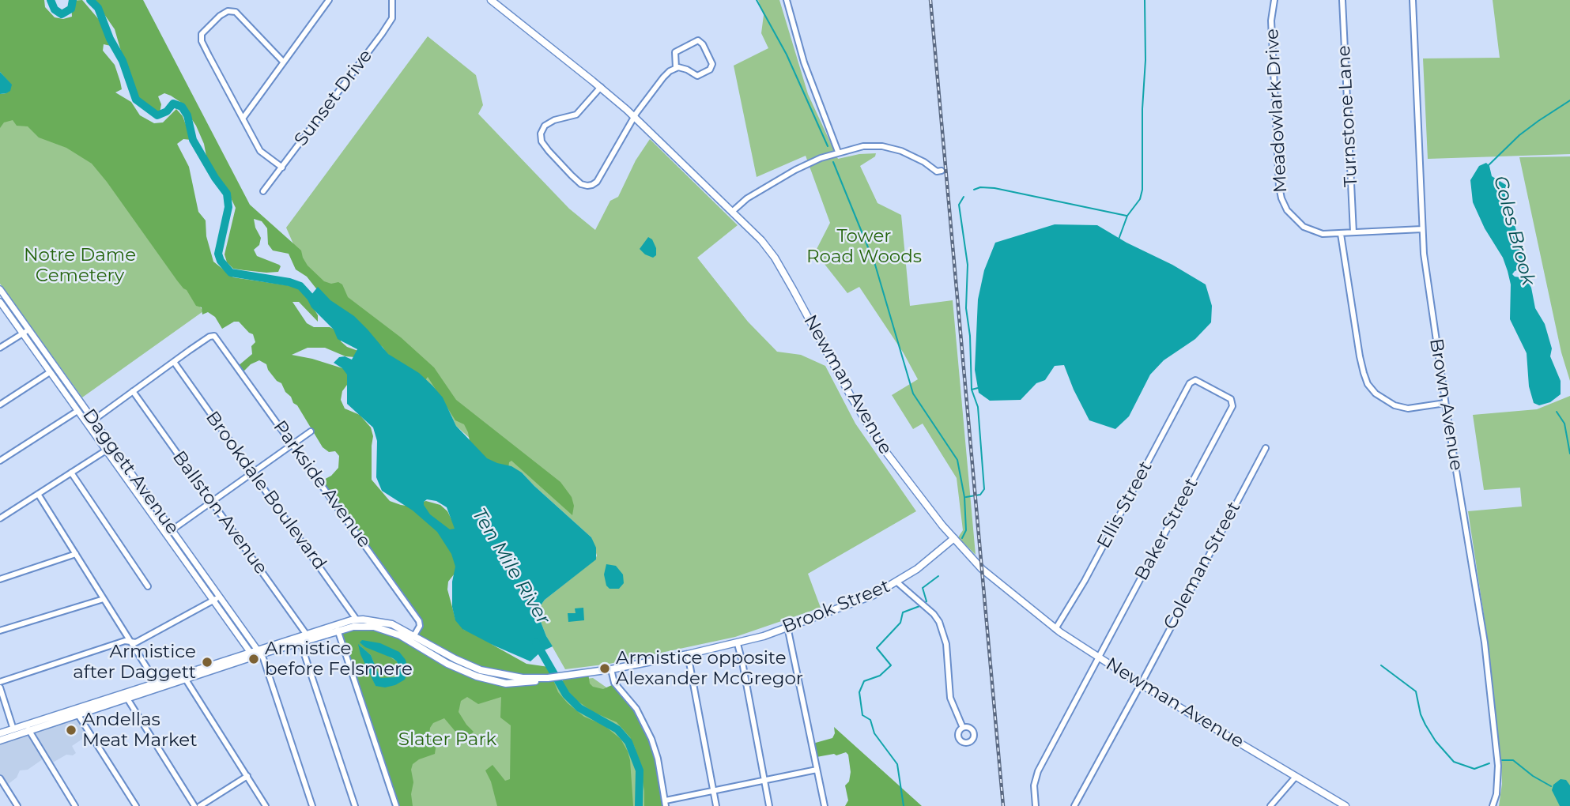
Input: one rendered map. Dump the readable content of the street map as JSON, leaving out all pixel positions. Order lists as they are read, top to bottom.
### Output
{
  "streets": {
    "main road": ["Newman Avenue", "Brook Street"],
    "street": [
      "Sunset Drive",
      "Meadowlark Drive",
      "Turnstone Lane",
      "Brown Avenue",
      "Daggett Avenue",
      "Parkside Avenue",
      "Brookdale Boulevard",
      "Ellis Street",
      "Ballston Avenue",
      "Baker Street",
      "Coleman Street"
    ]
  },
  "crossings": [
    ["Meadowlark Drive", "Turnstone Lane"],
    ["Meadowlark Drive", "Brown Avenue"],
    ["Newman Avenue", "Ellis Street"],
    ["Newman Avenue", "Baker Street"],
    ["Newman Avenue", "Coleman Street"],
    ["Newman Avenue", "Brook Street"],
    ["Parkside Avenue", "Brookdale Boulevard"],
    ["Ellis Street", "Baker Street"]
  ],
  "water": ["Coles Brook", "Ten Mile River"],
  "parks": ["Tower Road Woods", "Notre Dame Cemetery", "Slater Park"],
  "places": [
    "Armistice before Felsmere",
    "Armistice after Daggett",
    "Armistice opposite Alexander McGregor",
    "Andellas Meat Market"
  ]
}
